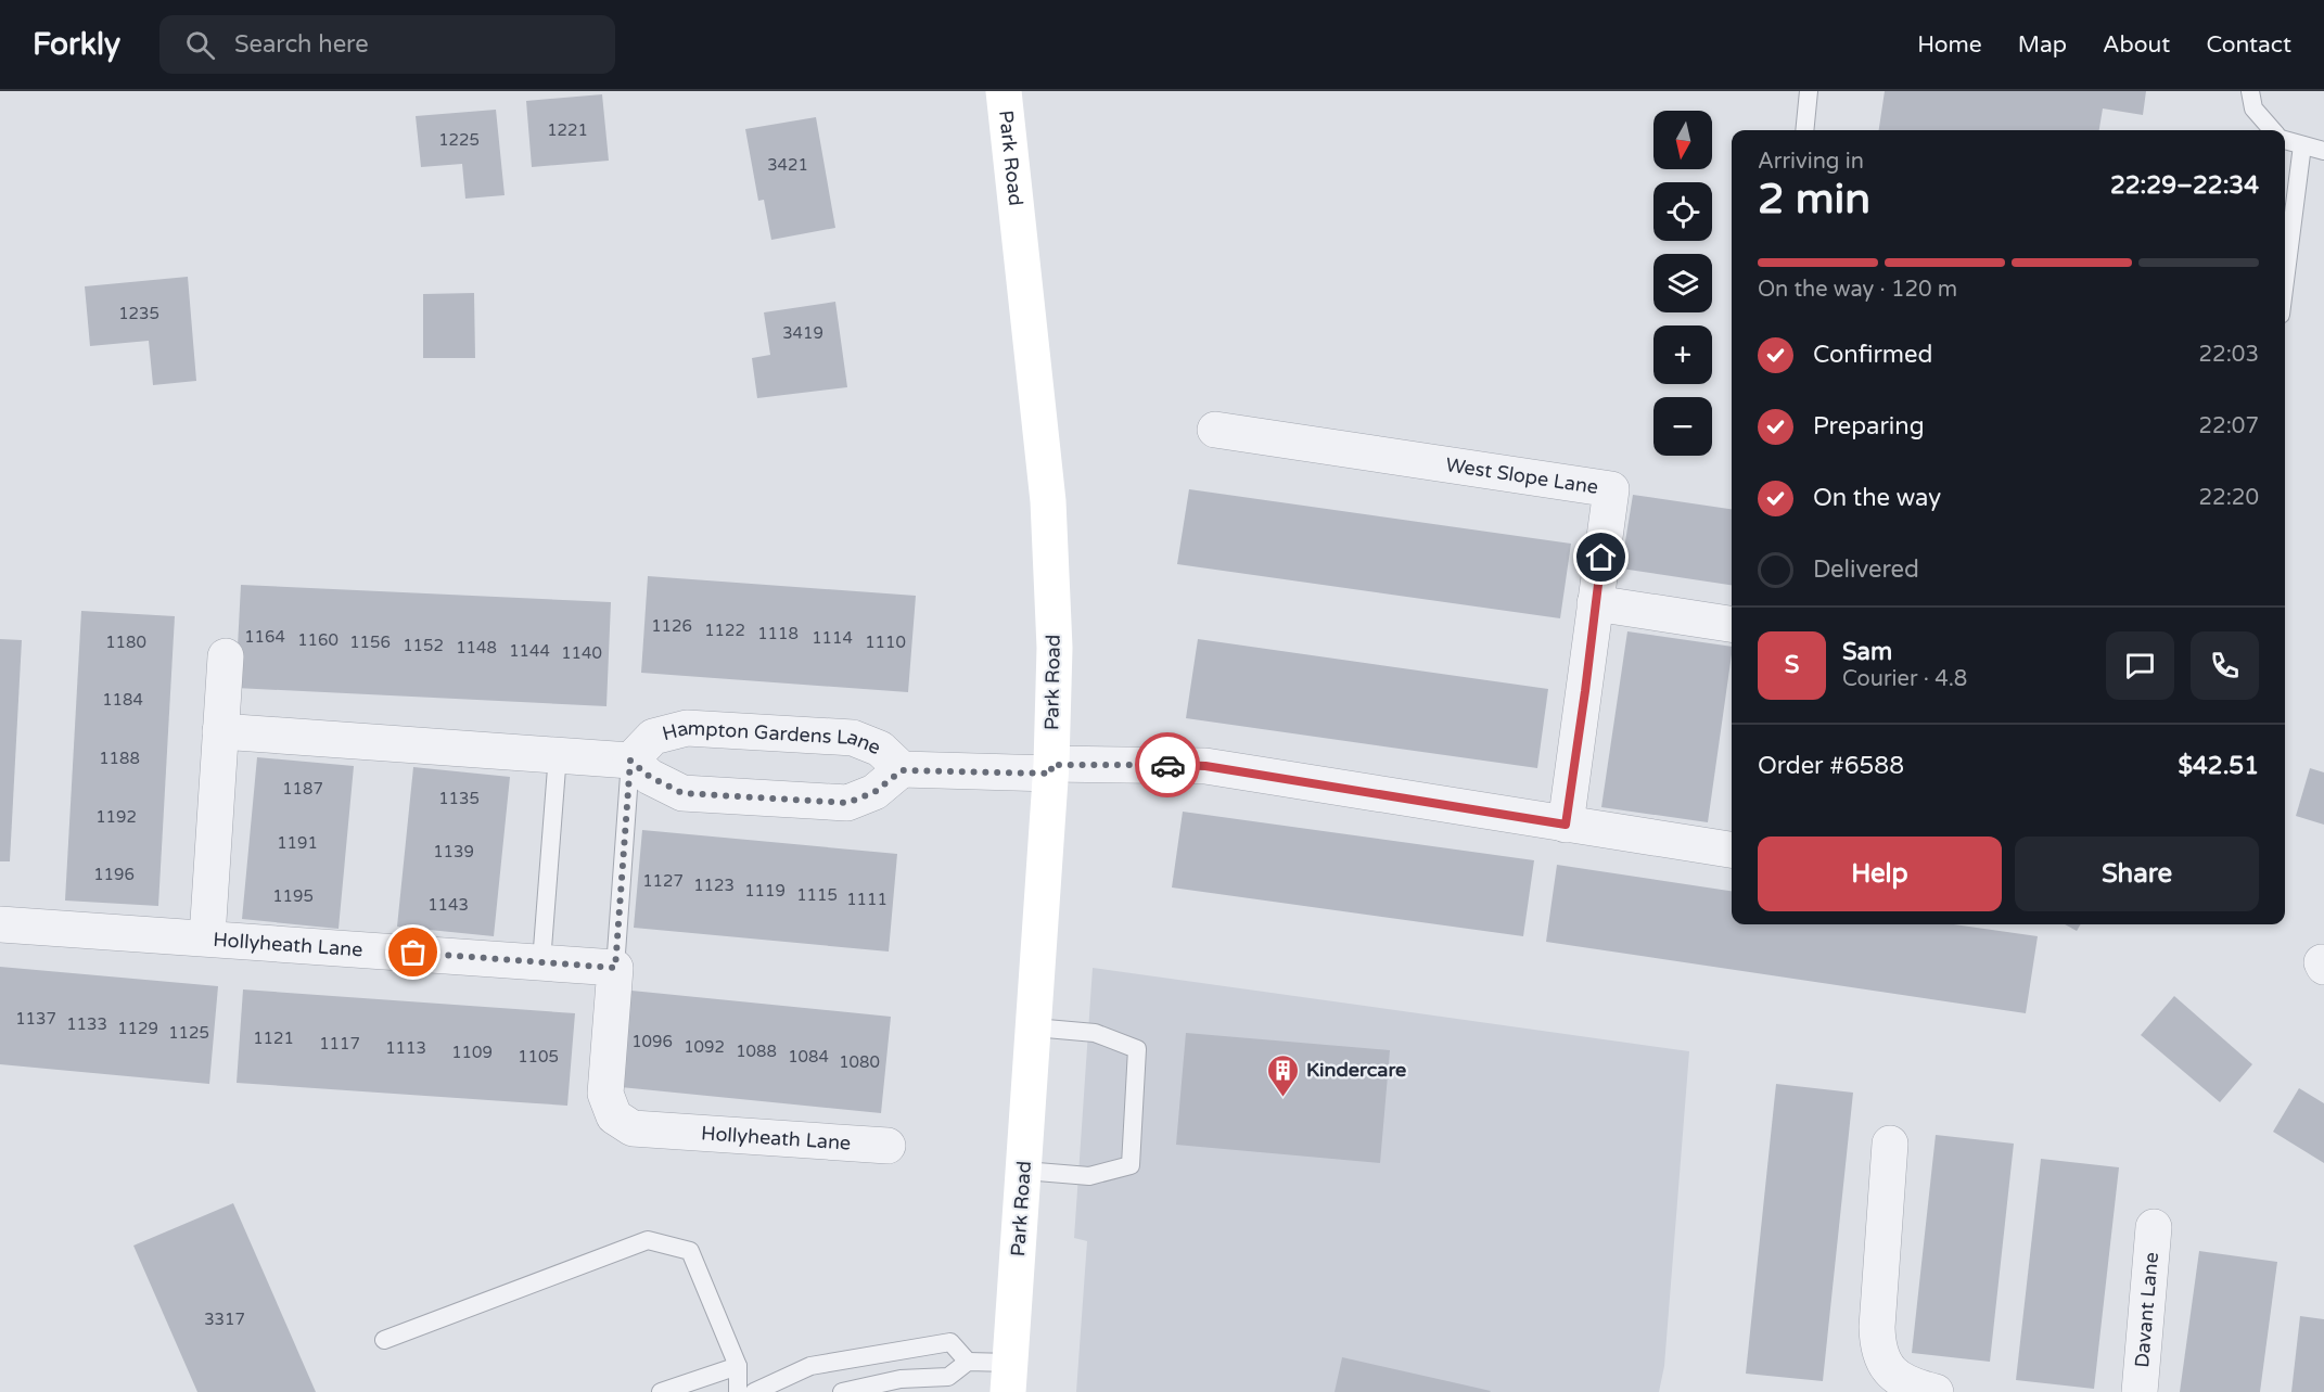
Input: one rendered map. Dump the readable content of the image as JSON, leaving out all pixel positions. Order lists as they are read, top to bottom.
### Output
{
  "streets": {
    "main road": ["Park Road"],
    "street": [
      "West Slope Lane",
      "Hampton Gardens Lane",
      "Hollyheath Lane",
      "Davant Lane"
    ]
  },
  "crossings": [
    ["Park Road", "Hampton Gardens Lane"],
    ["West Slope Lane", "Hampton Gardens Lane"]
  ],
  "places": {
    "building": ["Kindercare"]
  },
  "house_numbers": [
    "1221",
    "1225",
    "3421",
    "1235",
    "3419",
    "1126",
    "1122",
    "1118",
    "1164",
    "1114",
    "1160",
    "1180",
    "1156",
    "1110",
    "1152",
    "1148",
    "1144",
    "1140",
    "1184",
    "1188",
    "1187",
    "1135",
    "1192",
    "1191",
    "1139",
    "1196",
    "1127",
    "1123",
    "1119",
    "1115",
    "1195",
    "1111",
    "1143",
    "1137",
    "1133",
    "1129",
    "1125",
    "1121",
    "1096",
    "1117",
    "1092",
    "1113",
    "1088",
    "1109",
    "1105",
    "1084",
    "1080",
    "3317"
  ],
  "north": "bottom",
  "page": {
    "header": "Forkly",
    "search": "Search here",
    "nav": [
      "Home",
      "Map",
      "About",
      "Contact"
    ],
    "map_buttons": ["+", "−"],
    "heading": ["2 min", "Arriving in", "22:29–22:34"],
    "panel": [
      "Sam",
      "Courier · 4.8",
      "Order #6588",
      "$42.51"
    ],
    "bar": "On the way · 120 m",
    "list": [
      ["Confirmed", "22:03"],
      ["Preparing", "22:07"],
      ["On the way", "22:20"],
      "Delivered"
    ],
    "round": "S",
    "buttons": ["Help", "Share"]
  }
}
